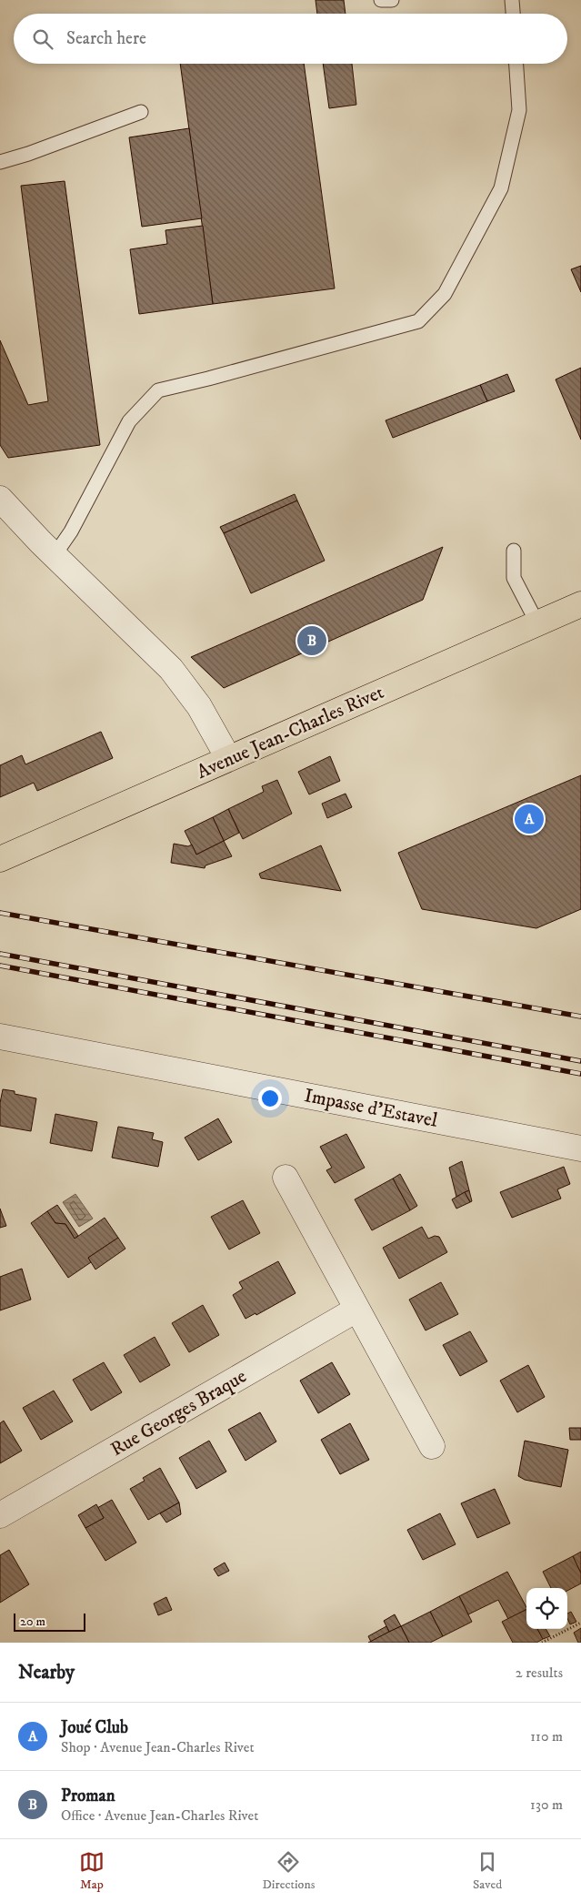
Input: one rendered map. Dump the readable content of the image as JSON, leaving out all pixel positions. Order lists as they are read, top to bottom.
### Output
{
  "streets": {
    "main road": ["Avenue Jean-Charles Rivet"],
    "street": ["Impasse d'Estavel", "Rue Georges Braque"]
  },
  "scale_bar": "20 m",
  "page": {
    "search": "Search here",
    "pins": ["B", "A"],
    "scale": "20 m",
    "heading": ["Nearby", "2 results"],
    "list": [
      {
        "mark": "A",
        "name": "Joué Club",
        "note": "Shop · Avenue Jean-Charles Rivet",
        "value": "110 m"
      },
      {
        "mark": "B",
        "name": "Proman",
        "note": "Office · Avenue Jean-Charles Rivet",
        "value": "130 m"
      }
    ],
    "nav": ["Map", "Directions", "Saved"]
  }
}
